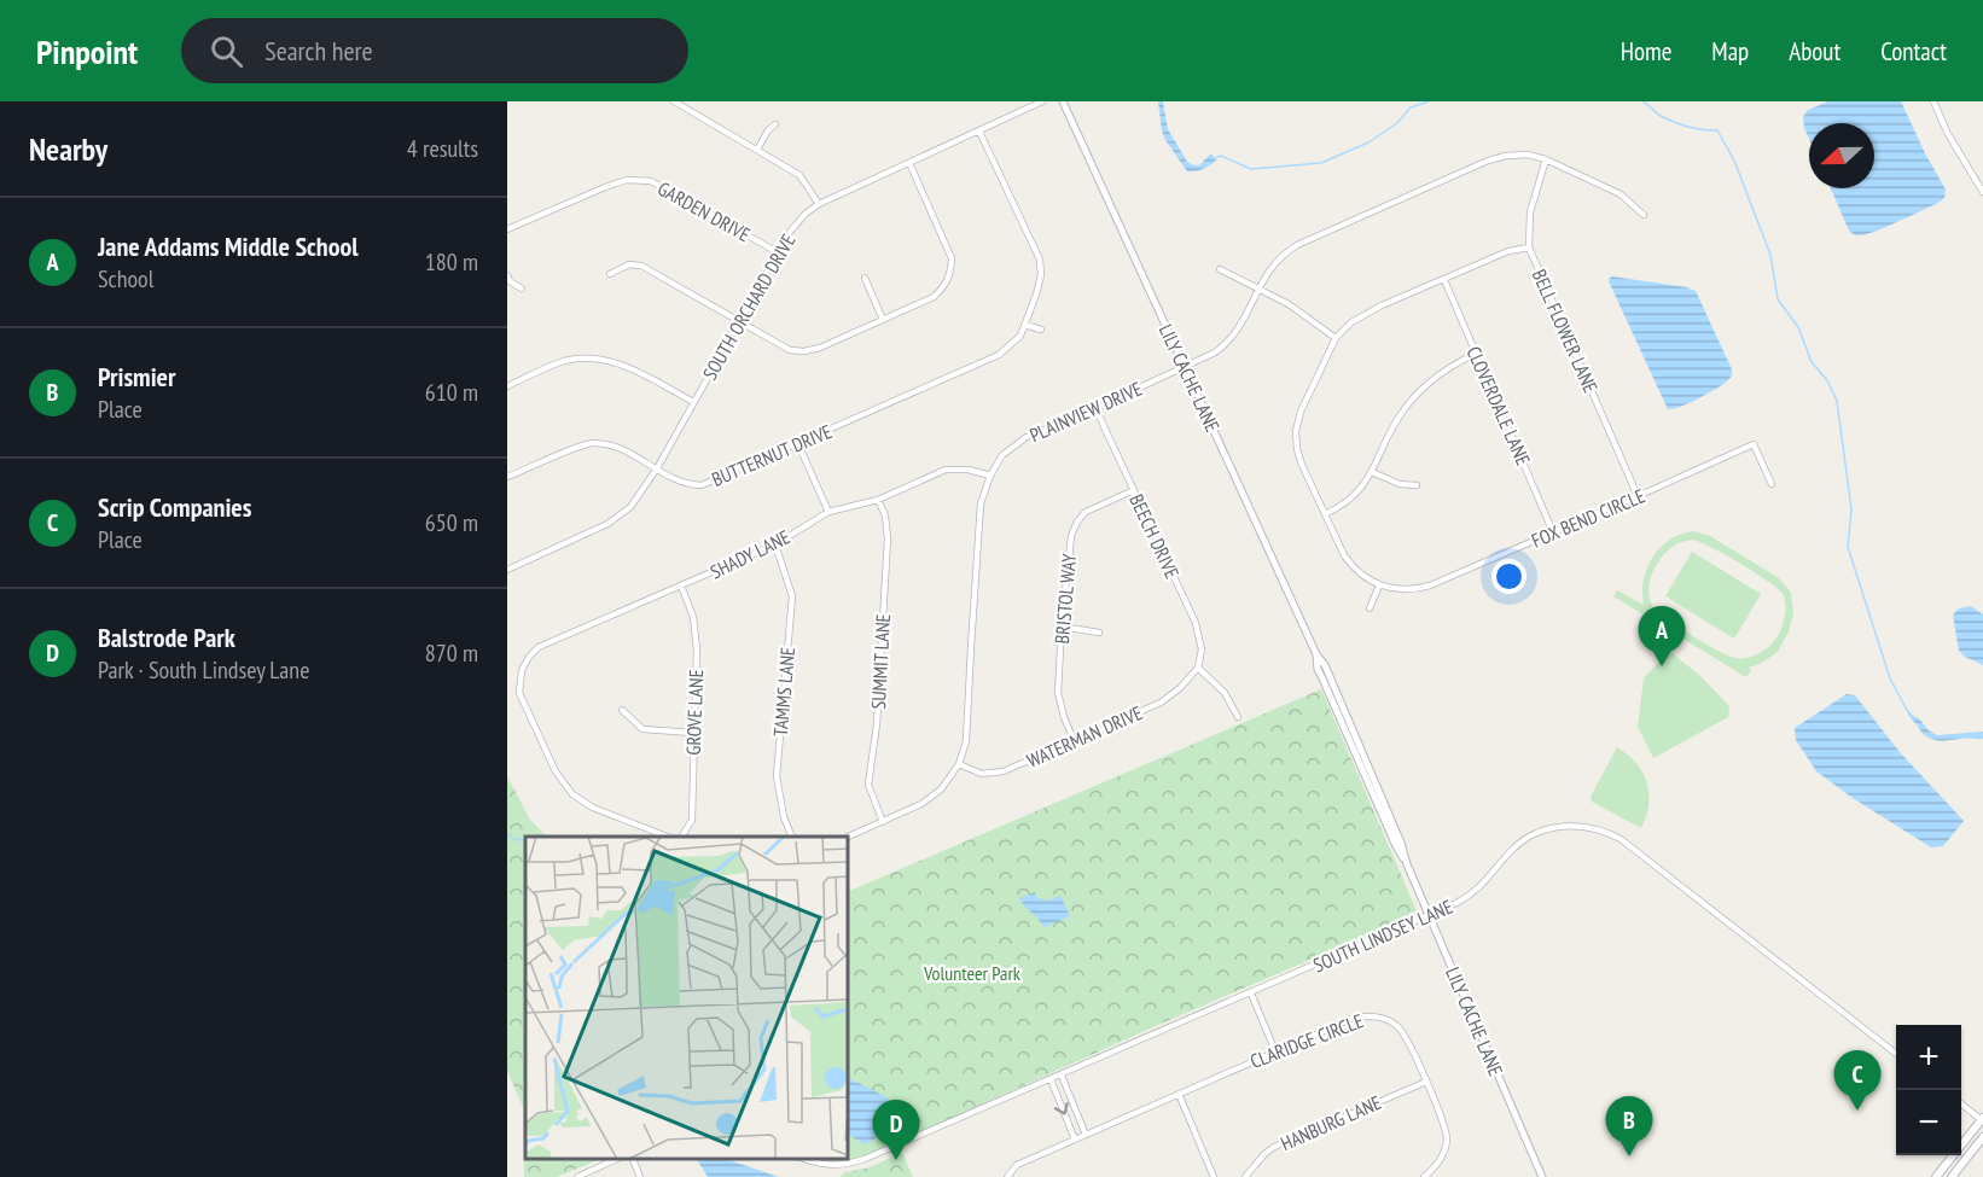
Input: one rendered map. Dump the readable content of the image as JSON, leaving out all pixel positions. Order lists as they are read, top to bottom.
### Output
{
  "streets": {
    "street": [
      "GARDEN DRIVE",
      "SOUTH ORCHARD DRIVE",
      "BELL FLOWER LANE",
      "LILY CACHE LANE",
      "CLOVERDALE LANE",
      "PLAINVIEW DRIVE",
      "BUTTERNUT DRIVE",
      "FOX BEND CIRCLE",
      "BEECH DRIVE",
      "SHADY LANE",
      "BRISTOL WAY",
      "SUMMIT LANE",
      "TAMMS LANE",
      "GROVE LANE",
      "WATERMAN DRIVE",
      "SOUTH LINDSEY LANE",
      "CLARIDGE CIRCLE",
      "HANBURG LANE"
    ]
  },
  "crossings": [
    ["GARDEN DRIVE", "SOUTH ORCHARD DRIVE"],
    ["SOUTH ORCHARD DRIVE", "BUTTERNUT DRIVE"],
    ["BELL FLOWER LANE", "PLAINVIEW DRIVE"],
    ["BELL FLOWER LANE", "FOX BEND CIRCLE"],
    ["LILY CACHE LANE", "PLAINVIEW DRIVE"],
    ["LILY CACHE LANE", "SOUTH LINDSEY LANE"],
    ["CLOVERDALE LANE", "FOX BEND CIRCLE"],
    ["PLAINVIEW DRIVE", "BEECH DRIVE"],
    ["PLAINVIEW DRIVE", "SHADY LANE"],
    ["PLAINVIEW DRIVE", "SUMMIT LANE"],
    ["PLAINVIEW DRIVE", "WATERMAN DRIVE"],
    ["BEECH DRIVE", "BRISTOL WAY"],
    ["BEECH DRIVE", "WATERMAN DRIVE"],
    ["SHADY LANE", "SUMMIT LANE"],
    ["SHADY LANE", "TAMMS LANE"],
    ["SHADY LANE", "GROVE LANE"],
    ["BRISTOL WAY", "WATERMAN DRIVE"],
    ["CLARIDGE CIRCLE", "HANBURG LANE"]
  ],
  "parks": ["Volunteer Park"],
  "north": "left",
  "page": {
    "header": "Pinpoint",
    "search": "Search here",
    "nav": [
      "Home",
      "Map",
      "About",
      "Contact"
    ],
    "heading": ["Nearby", "4 results"],
    "list": [
      {
        "mark": "A",
        "name": "Jane Addams Middle School",
        "note": "School",
        "value": "180 m"
      },
      {
        "mark": "B",
        "name": "Prismier",
        "note": "Place",
        "value": "610 m"
      },
      {
        "mark": "C",
        "name": "Scrip Companies",
        "note": "Place",
        "value": "650 m"
      },
      {
        "mark": "D",
        "name": "Balstrode Park",
        "note": "Park · South Lindsey Lane",
        "value": "870 m"
      }
    ],
    "pins": [
      "A",
      "C",
      "B",
      "D"
    ],
    "map_buttons": ["+", "−"]
  }
}
